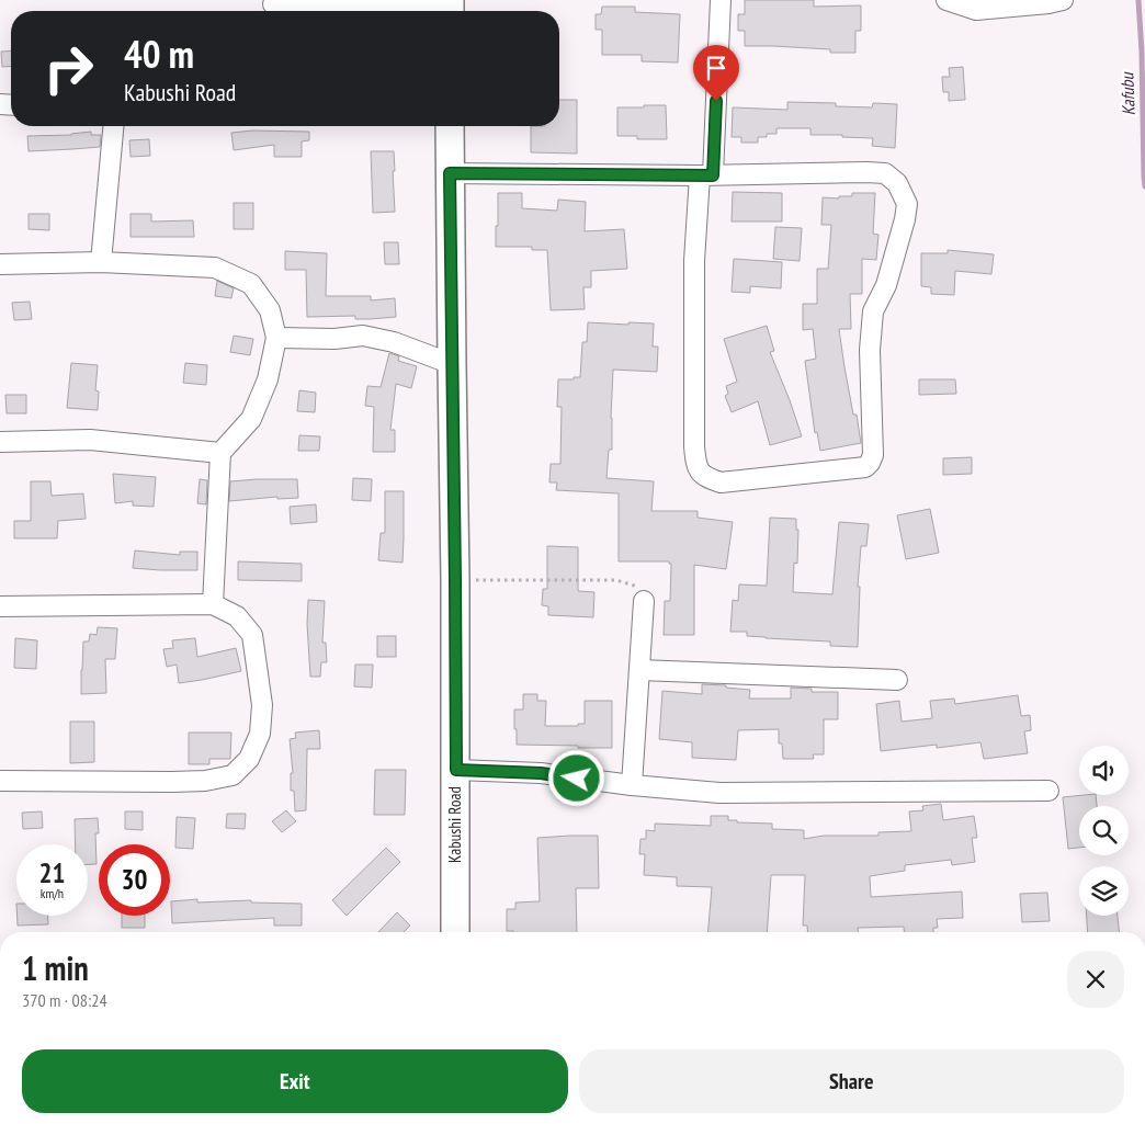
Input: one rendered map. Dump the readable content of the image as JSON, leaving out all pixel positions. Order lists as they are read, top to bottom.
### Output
{
  "streets": {
    "main road": ["Kabushi Road"]
  },
  "water": ["Kafubu"],
  "page": {
    "turn": ["40 m", "Kabushi Road"],
    "speed": "21 km/h",
    "limit": "30",
    "heading": ["1 min", "370 m · 08:24"],
    "buttons": ["Exit", "Share"]
  }
}
